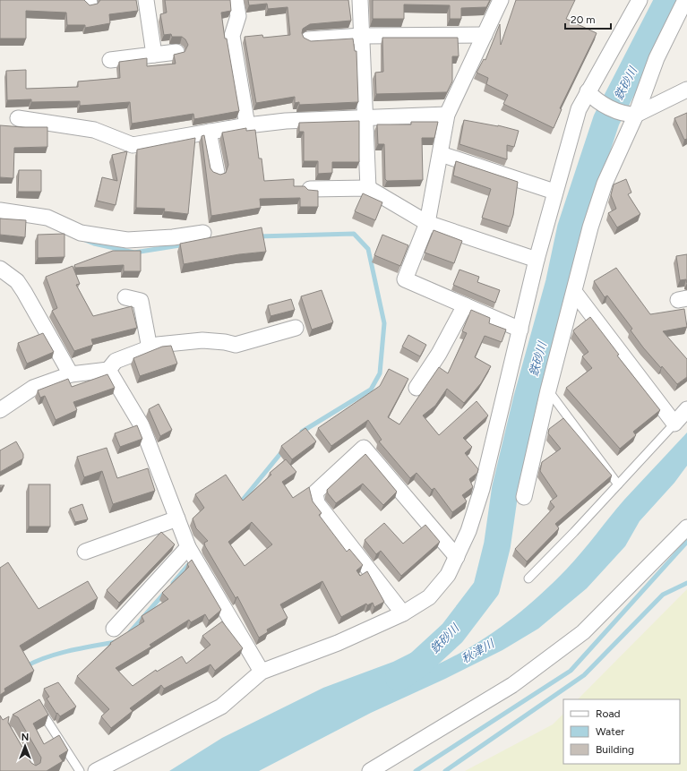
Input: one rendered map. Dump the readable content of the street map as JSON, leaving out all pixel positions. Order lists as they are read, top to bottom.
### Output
{
  "water": ["鉄砂川", "秋津川"],
  "legend": ["Road", "Water", "Building"],
  "scale_bar": "20 m",
  "north": "top"
}
